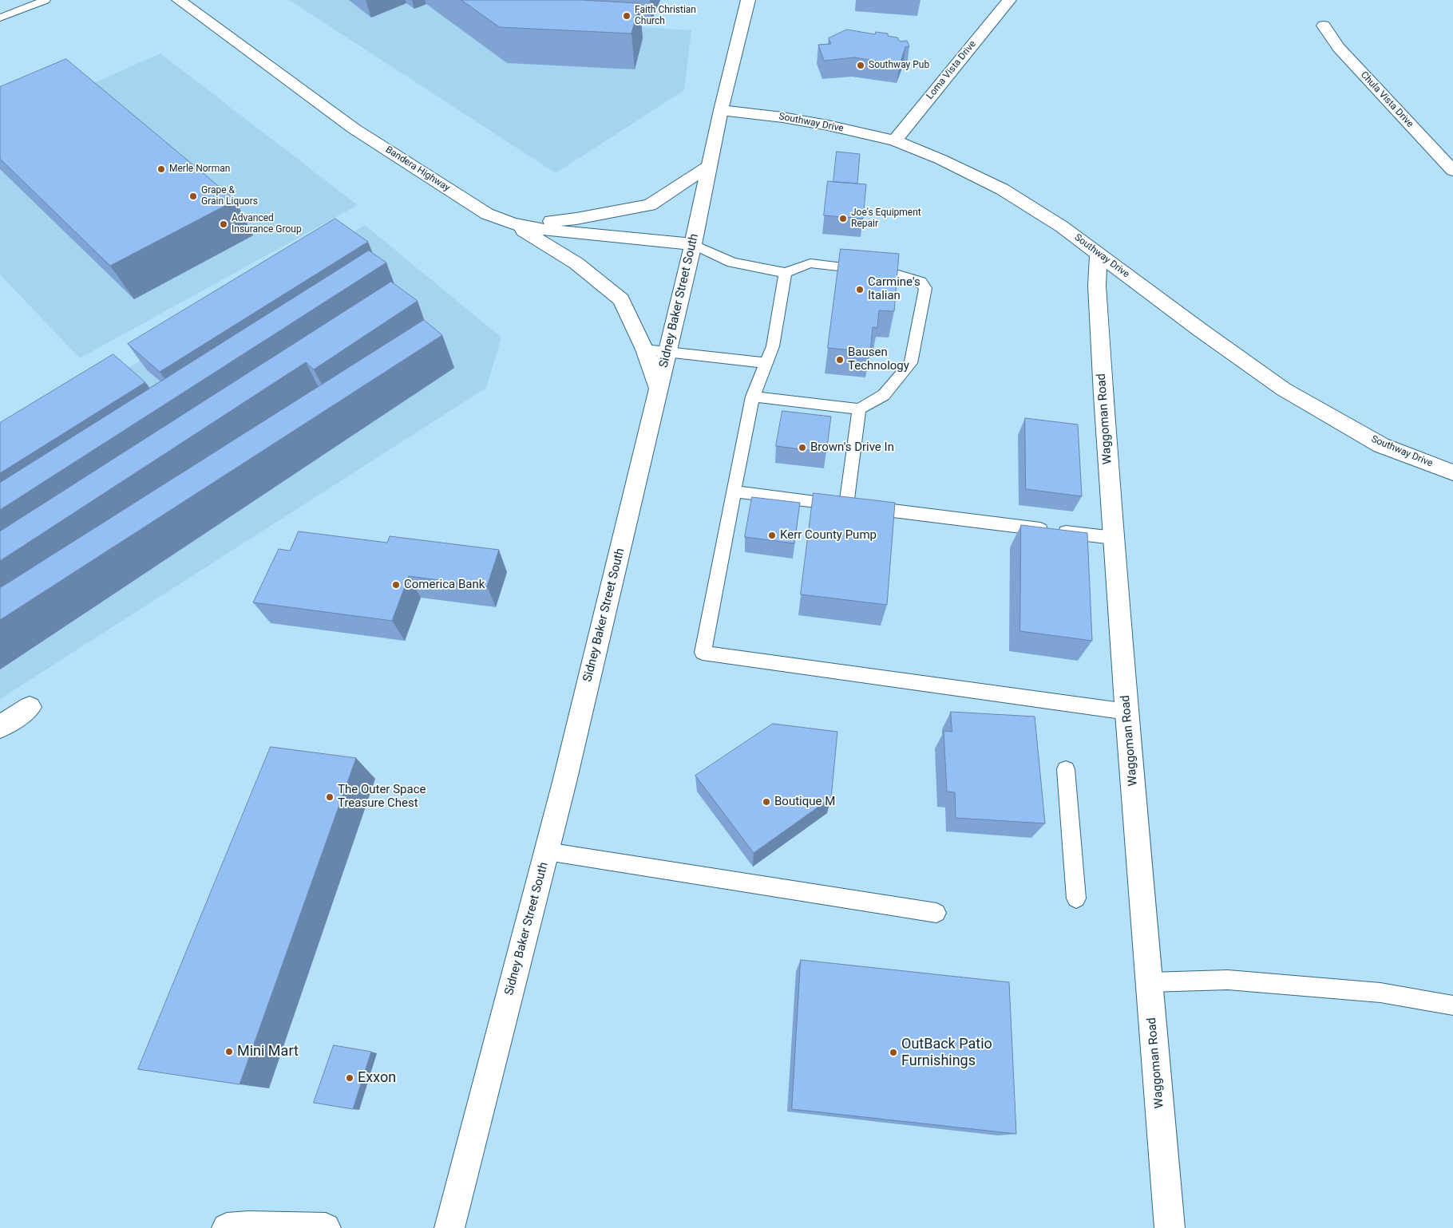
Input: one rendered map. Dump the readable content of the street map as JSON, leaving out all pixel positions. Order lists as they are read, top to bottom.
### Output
{
  "streets": {
    "main road": [
      "Loma Vista Drive",
      "Chula Vista Drive",
      "Southway Drive",
      "Bandera Highway",
      "Sidney Baker Street South",
      "Waggoman Road"
    ]
  },
  "crossings": [
    ["Loma Vista Drive", "Southway Drive"],
    ["Southway Drive", "Sidney Baker Street South"],
    ["Southway Drive", "Waggoman Road"],
    ["Bandera Highway", "Sidney Baker Street South"]
  ],
  "places": [
    "Faith Christian Church",
    "Southway Pub",
    "Merle Norman",
    "Grape & Grain Liquors",
    "Joe's Equipment Repair",
    "Advanced Insurance Group",
    "Carmine's Italian",
    "Bausen Technology",
    "Brown's Drive In",
    "Kerr County Pump",
    "Comerica Bank",
    "The Outer Space Treasure Chest",
    "Boutique M",
    "Mini Mart",
    "OutBack Patio Furnishings",
    "Exxon"
  ]
}
